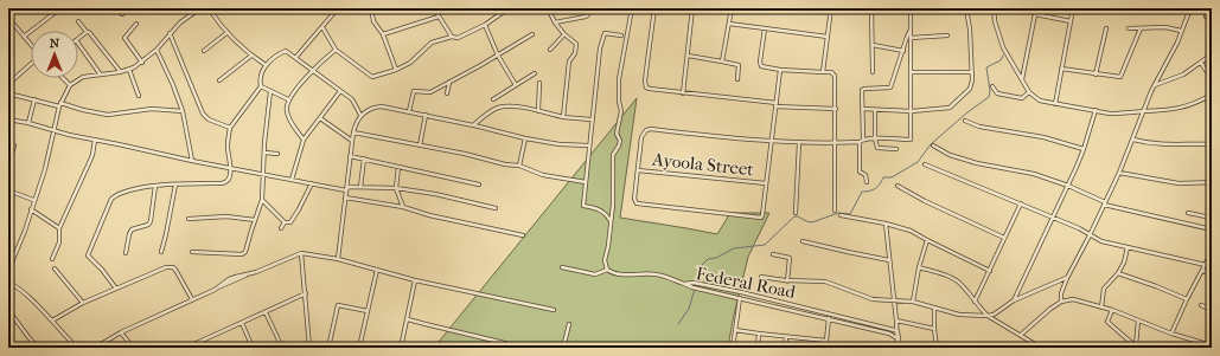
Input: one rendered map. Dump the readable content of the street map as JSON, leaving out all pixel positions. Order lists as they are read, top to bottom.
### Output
{
  "streets": {
    "street": ["Ayoola Street", "Federal Road"]
  },
  "north": "top"
}
